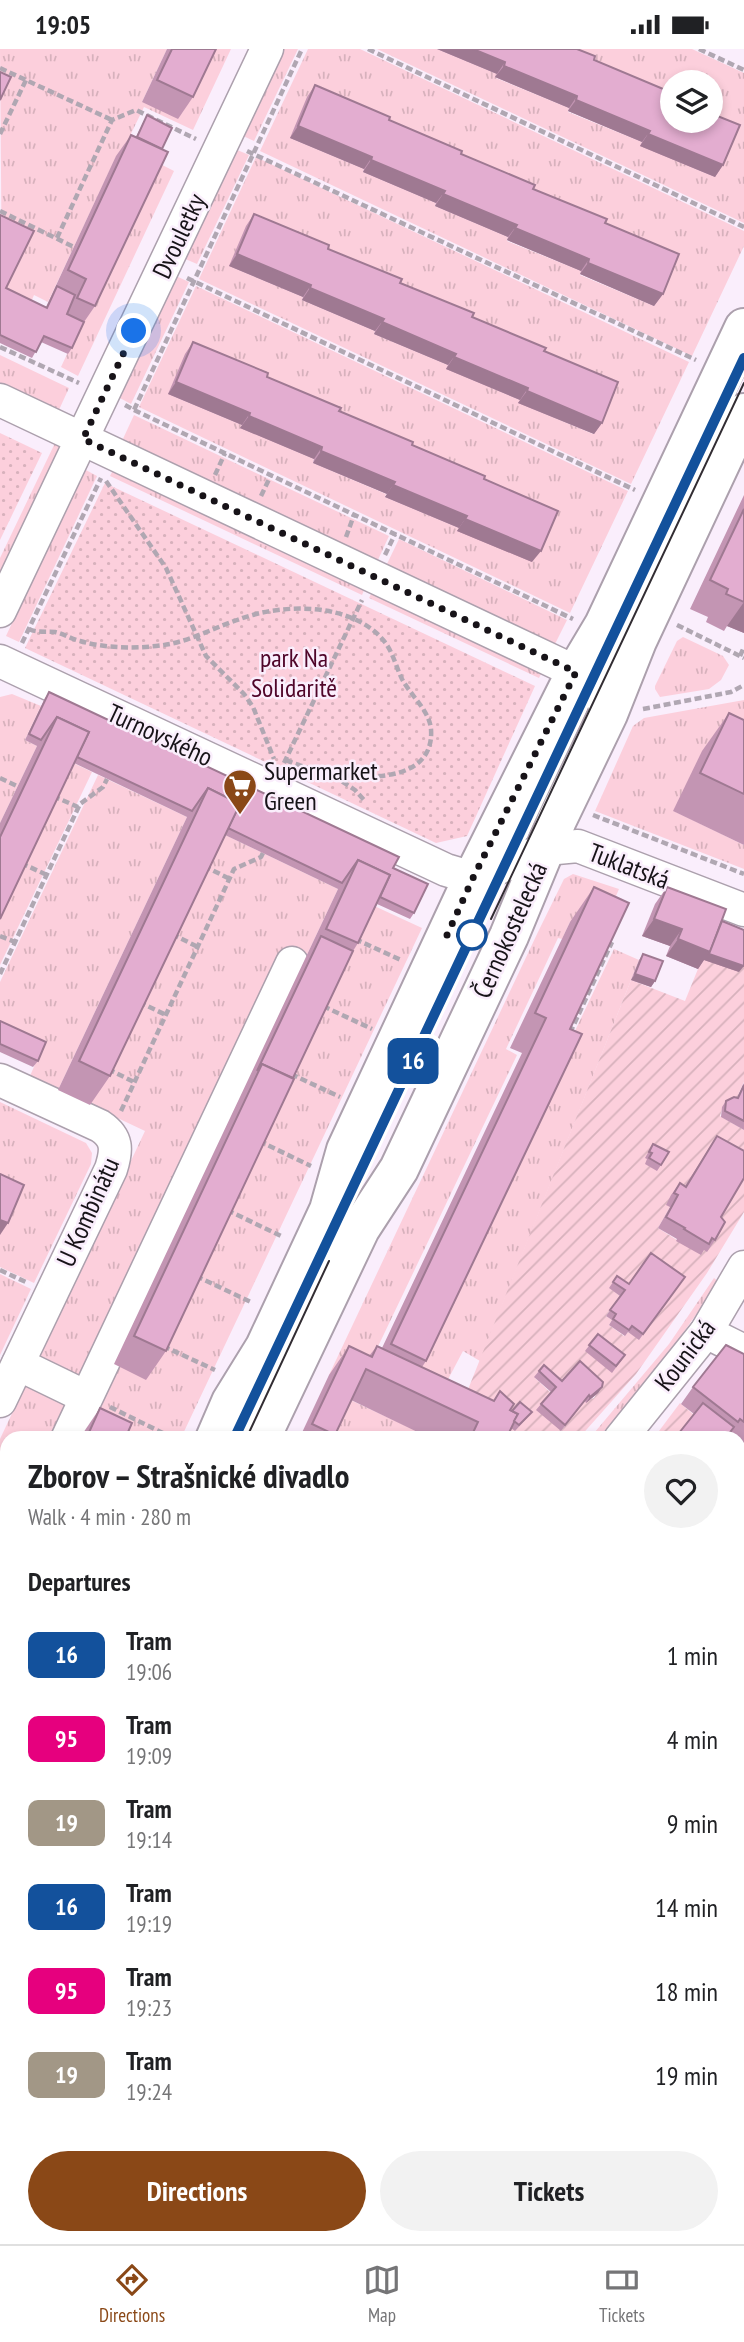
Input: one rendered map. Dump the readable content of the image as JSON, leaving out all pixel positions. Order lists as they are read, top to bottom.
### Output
{
  "streets": {
    "main road": ["Černokostelecká"],
    "street": [
      "Dvouletky",
      "Turnovského",
      "Tuklatská",
      "U Kombinátu",
      "Kounická"
    ]
  },
  "crossings": [
    ["Turnovského", "Tuklatská"],
    ["Turnovského", "Černokostelecká"],
    ["Tuklatská", "Černokostelecká"]
  ],
  "parks": ["park Na Solidaritě"],
  "places": {
    "supermarket": ["Supermarket Green"]
  },
  "lines": ["tram line 16"],
  "page": {
    "status": "19:05",
    "on_map": "16",
    "heading": [
      ["Zborov – Strašnické divadlo", "Walk · 4 min · 280 m"],
      "Departures"
    ],
    "list": [
      {
        "mark": "16",
        "name": "Tram",
        "note": "19:06",
        "value": "1 min"
      },
      {
        "mark": "95",
        "name": "Tram",
        "note": "19:09",
        "value": "4 min"
      },
      {
        "mark": "19",
        "name": "Tram",
        "note": "19:14",
        "value": "9 min"
      },
      {
        "mark": "16",
        "name": "Tram",
        "note": "19:19",
        "value": "14 min"
      },
      {
        "mark": "95",
        "name": "Tram",
        "note": "19:23",
        "value": "18 min"
      },
      {
        "mark": "19",
        "name": "Tram",
        "note": "19:24",
        "value": "19 min"
      }
    ],
    "buttons": ["Directions", "Tickets"],
    "tabs": ["Directions", "Map", "Tickets"]
  }
}
